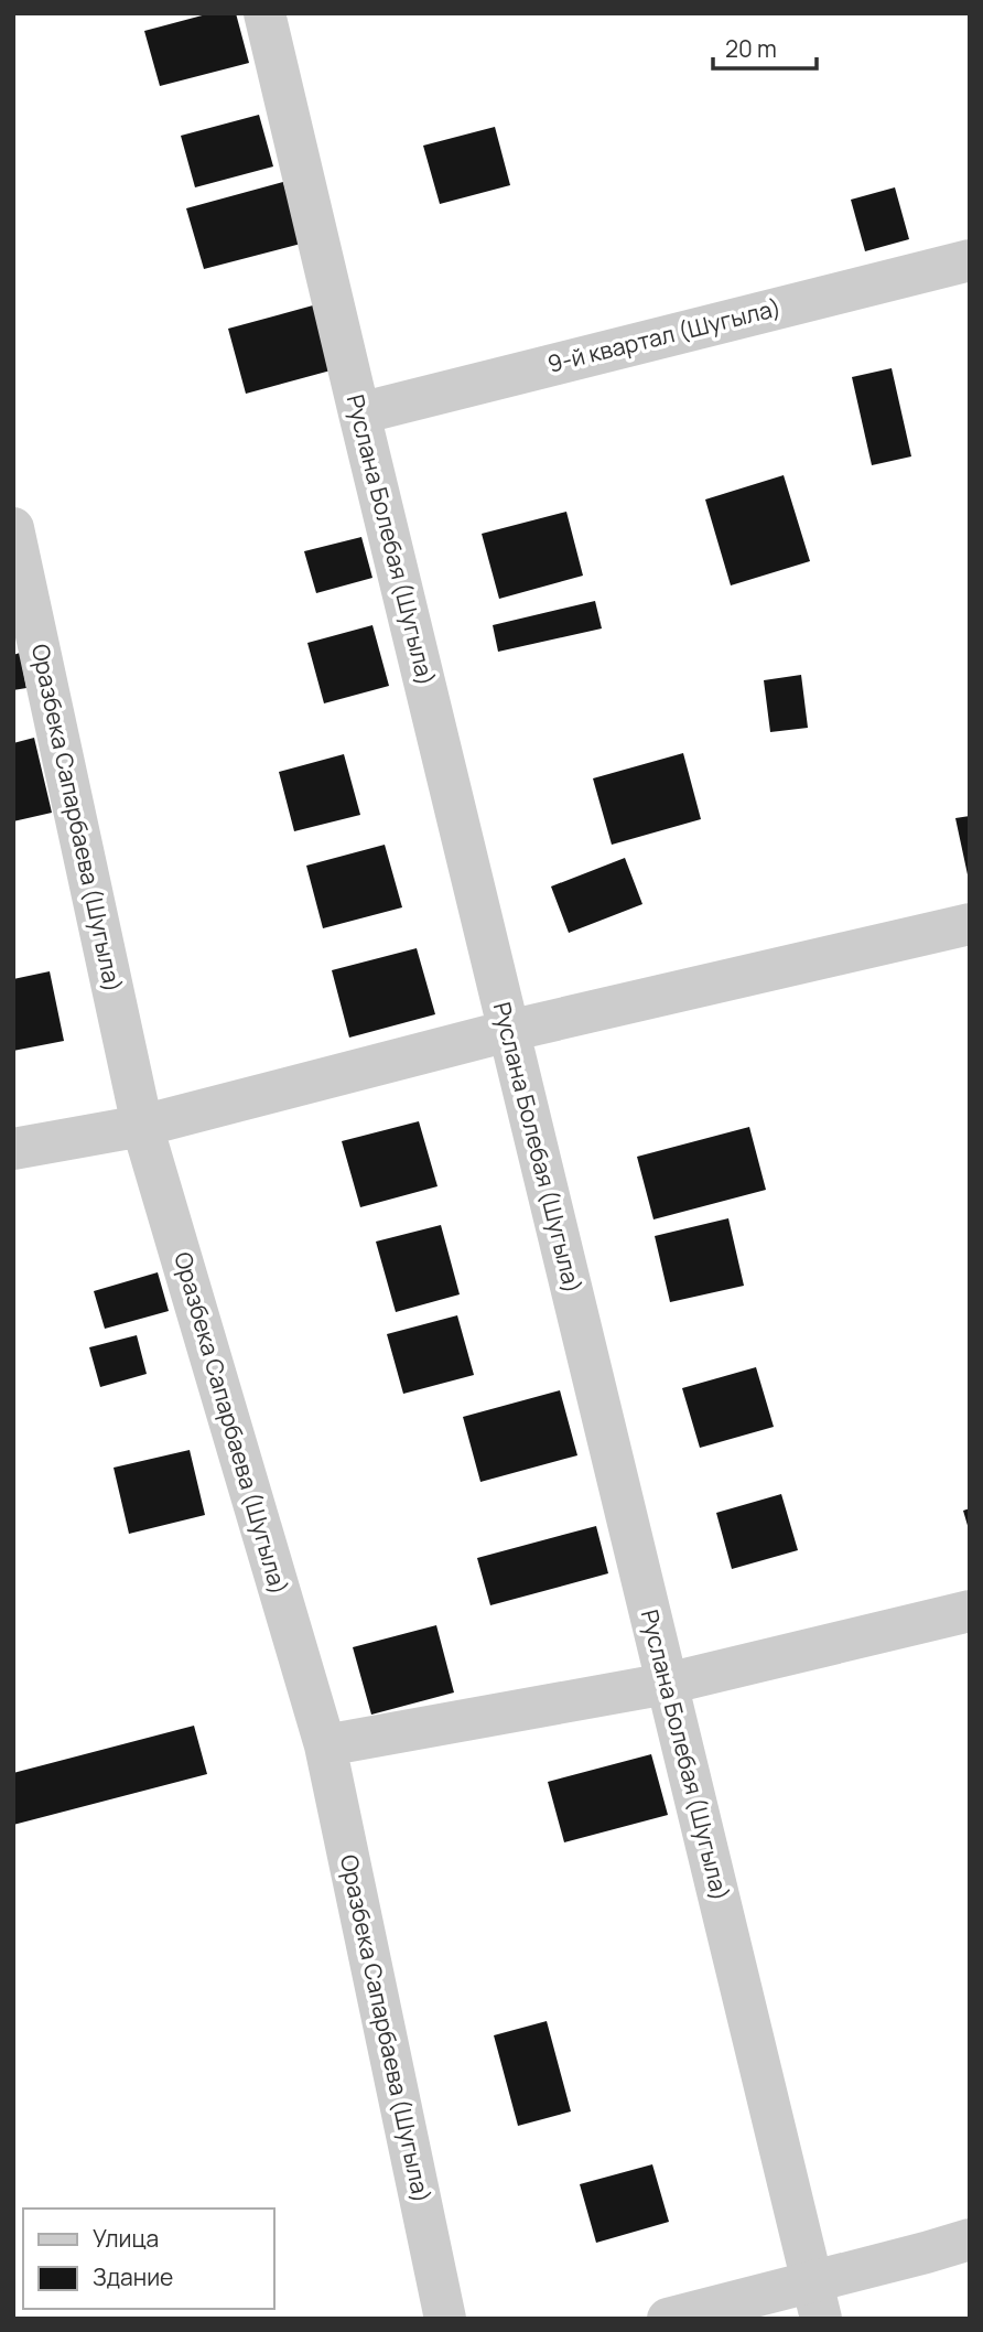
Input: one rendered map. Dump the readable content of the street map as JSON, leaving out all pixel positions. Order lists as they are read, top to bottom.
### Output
{
  "streets": {
    "street": ["9-й квартал (Шугыла)", "Руслана Болебая (Шугыла)", "Оразбека Сапарбаева (Шугыла)"]
  },
  "crossings": [
    ["9-й квартал (Шугыла)", "Руслана Болебая (Шугыла)"]
  ],
  "legend": ["Улица", "Здание"],
  "scale_bar": "20 m"
}
